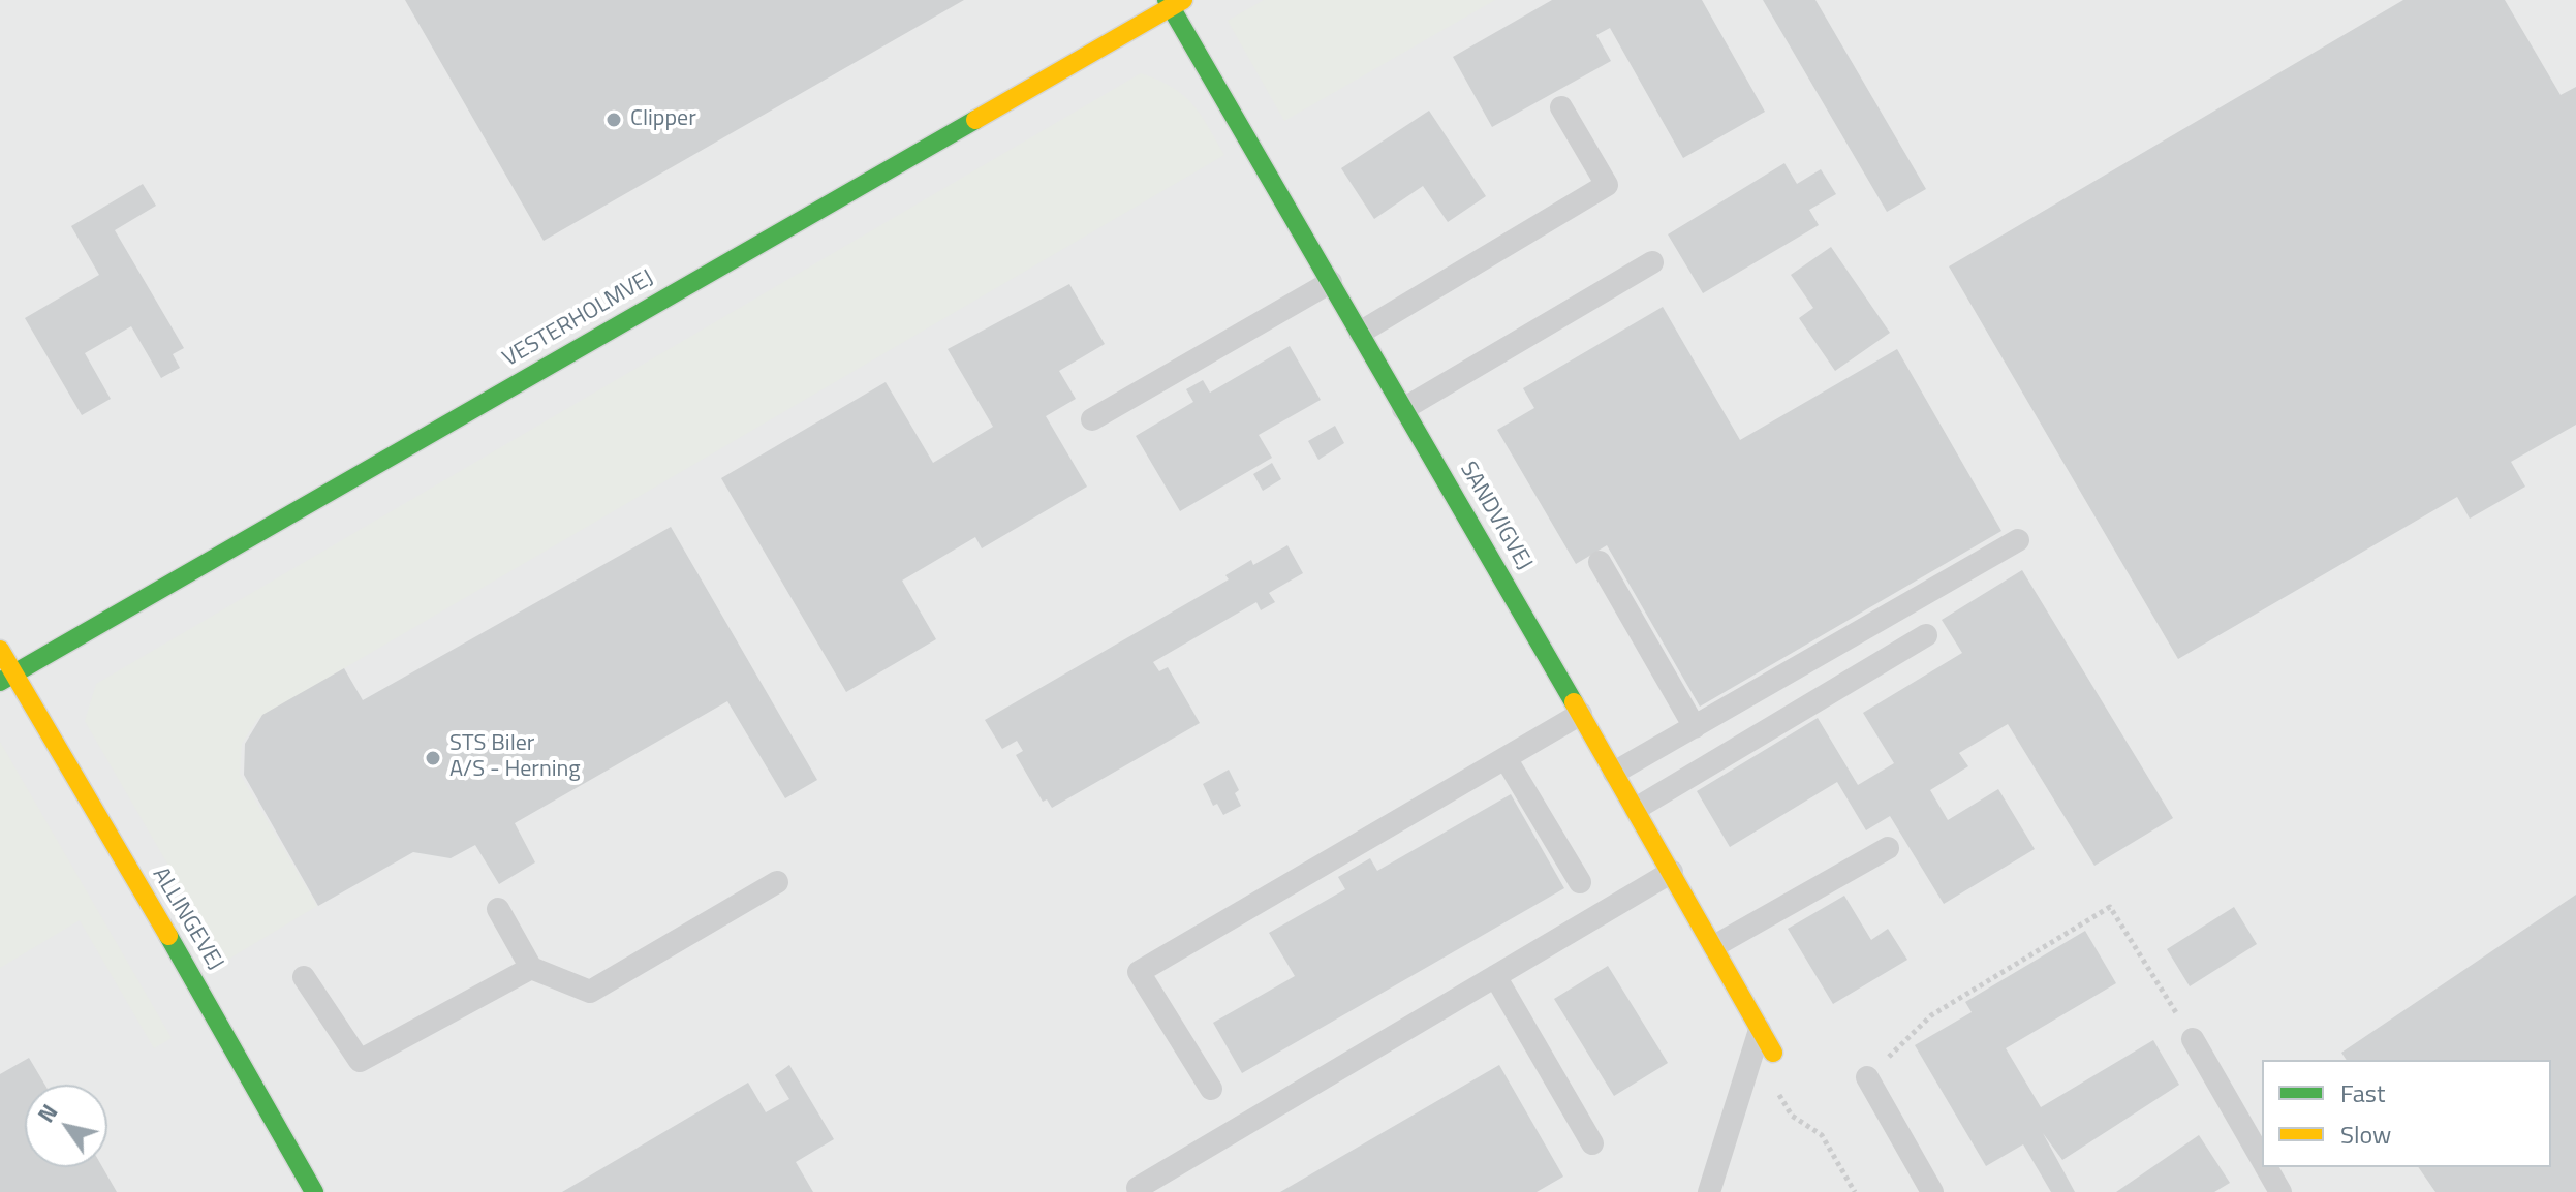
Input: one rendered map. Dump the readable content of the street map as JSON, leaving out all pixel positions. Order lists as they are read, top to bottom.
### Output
{
  "streets": {
    "street": ["VESTERHOLMVEJ", "SANDVIGVEJ", "ALLINGEVEJ"]
  },
  "crossings": [
    ["VESTERHOLMVEJ", "SANDVIGVEJ"],
    ["VESTERHOLMVEJ", "ALLINGEVEJ"]
  ],
  "places": ["Clipper", "STS Biler A/S - Herning"],
  "legend": ["Fast", "Slow"],
  "north": "top left"
}
